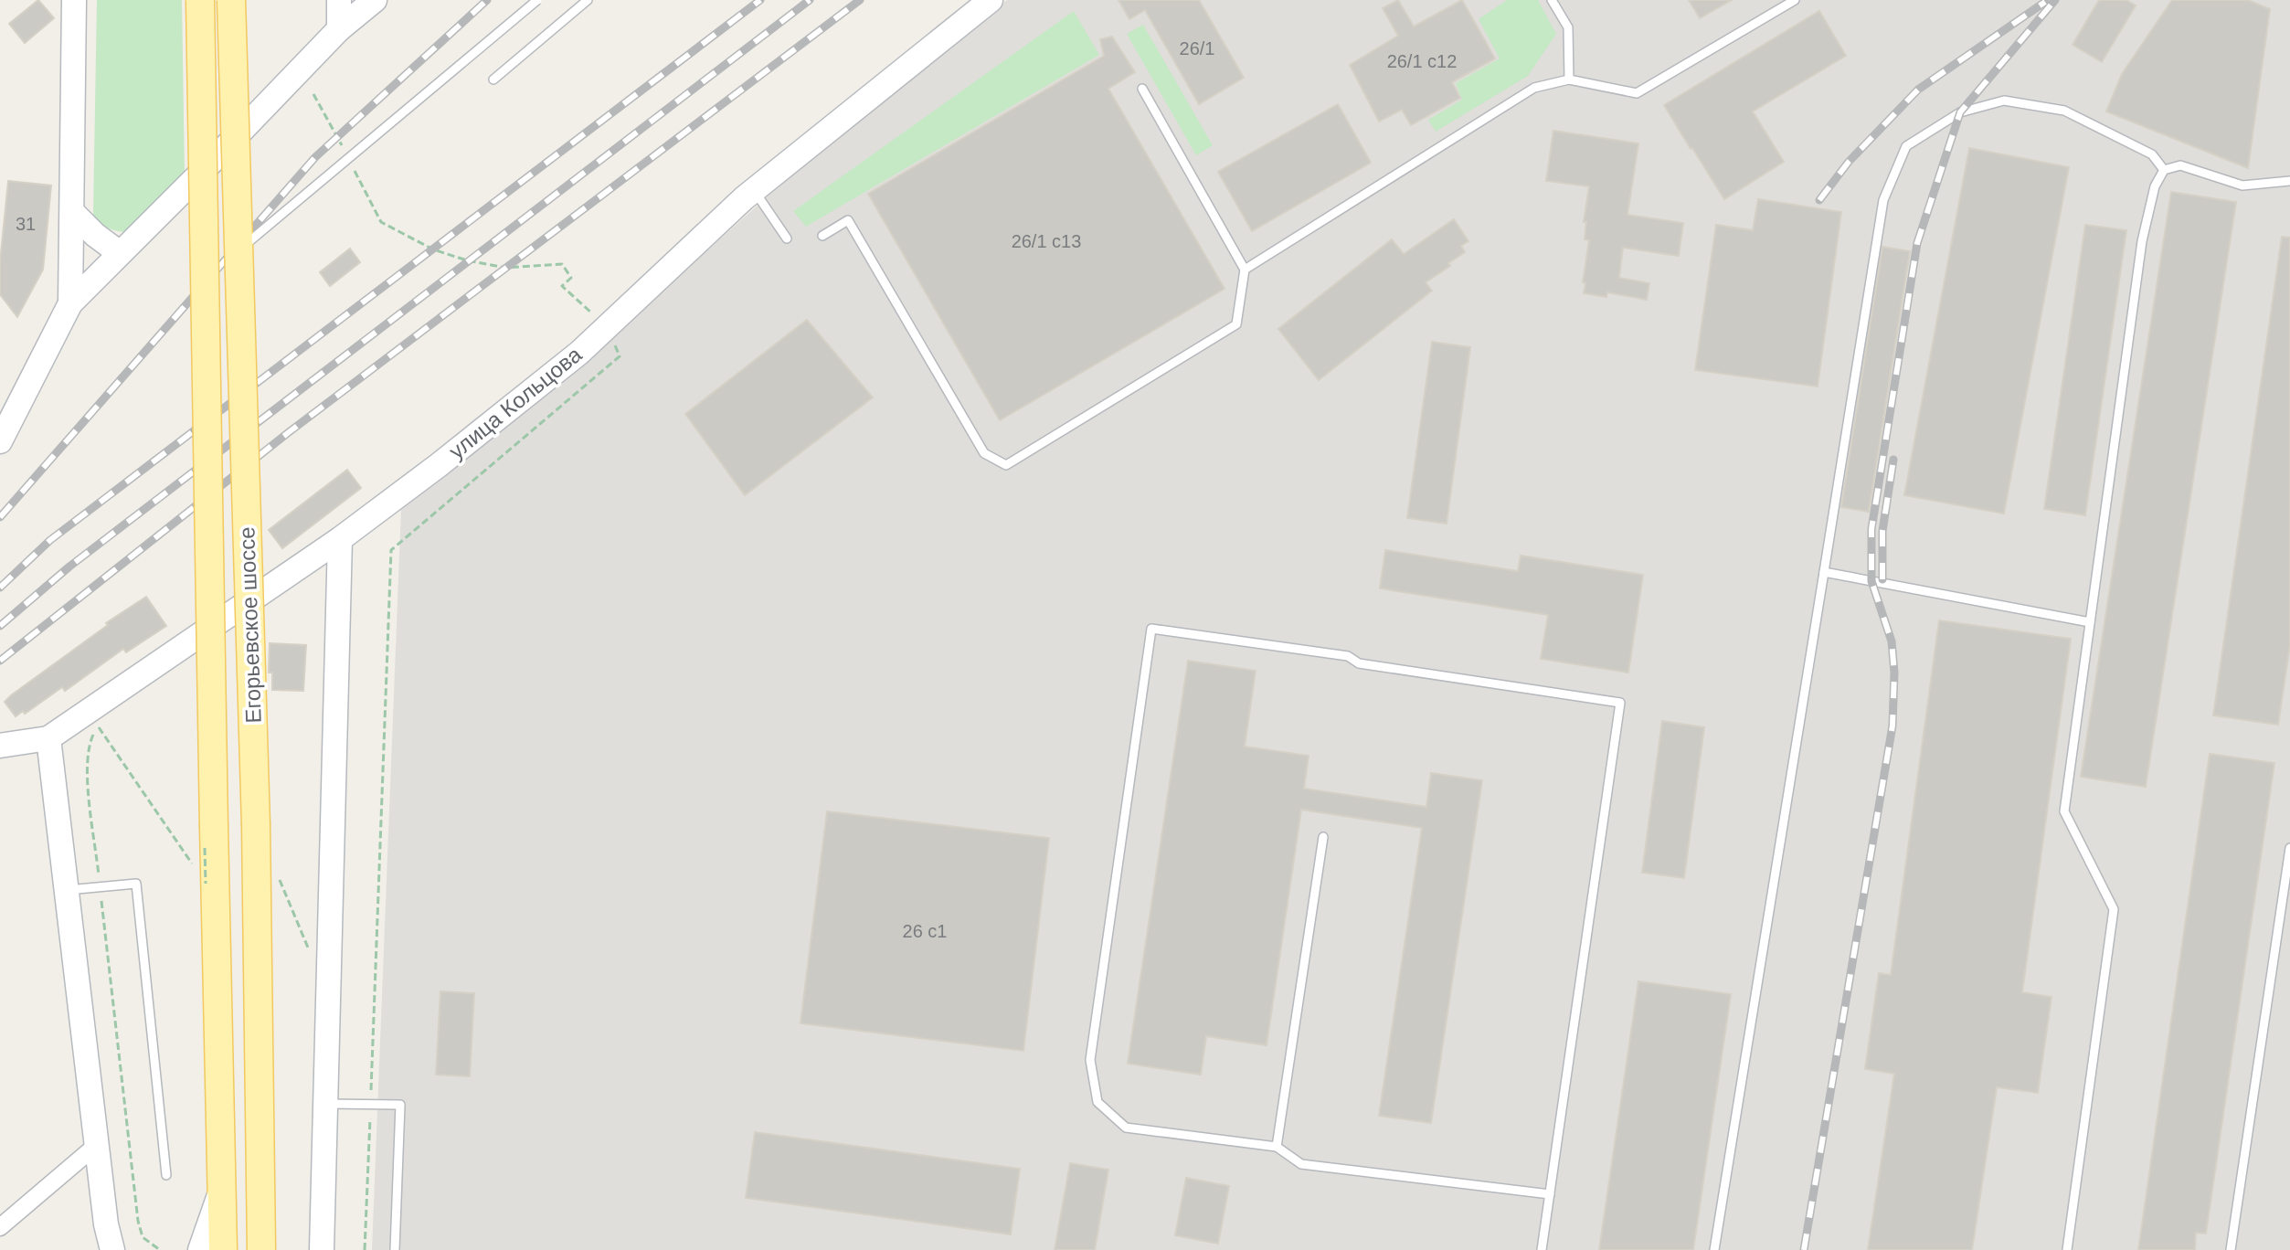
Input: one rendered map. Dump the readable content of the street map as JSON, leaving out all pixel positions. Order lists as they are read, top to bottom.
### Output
{
  "streets": {
    "main road": ["Егорьевское шоссе"],
    "street": ["улица Кольцова"]
  },
  "house_numbers": [
    "26/1",
    "26/1 с12",
    "31",
    "26/1 с13",
    "26 с1"
  ]
}
